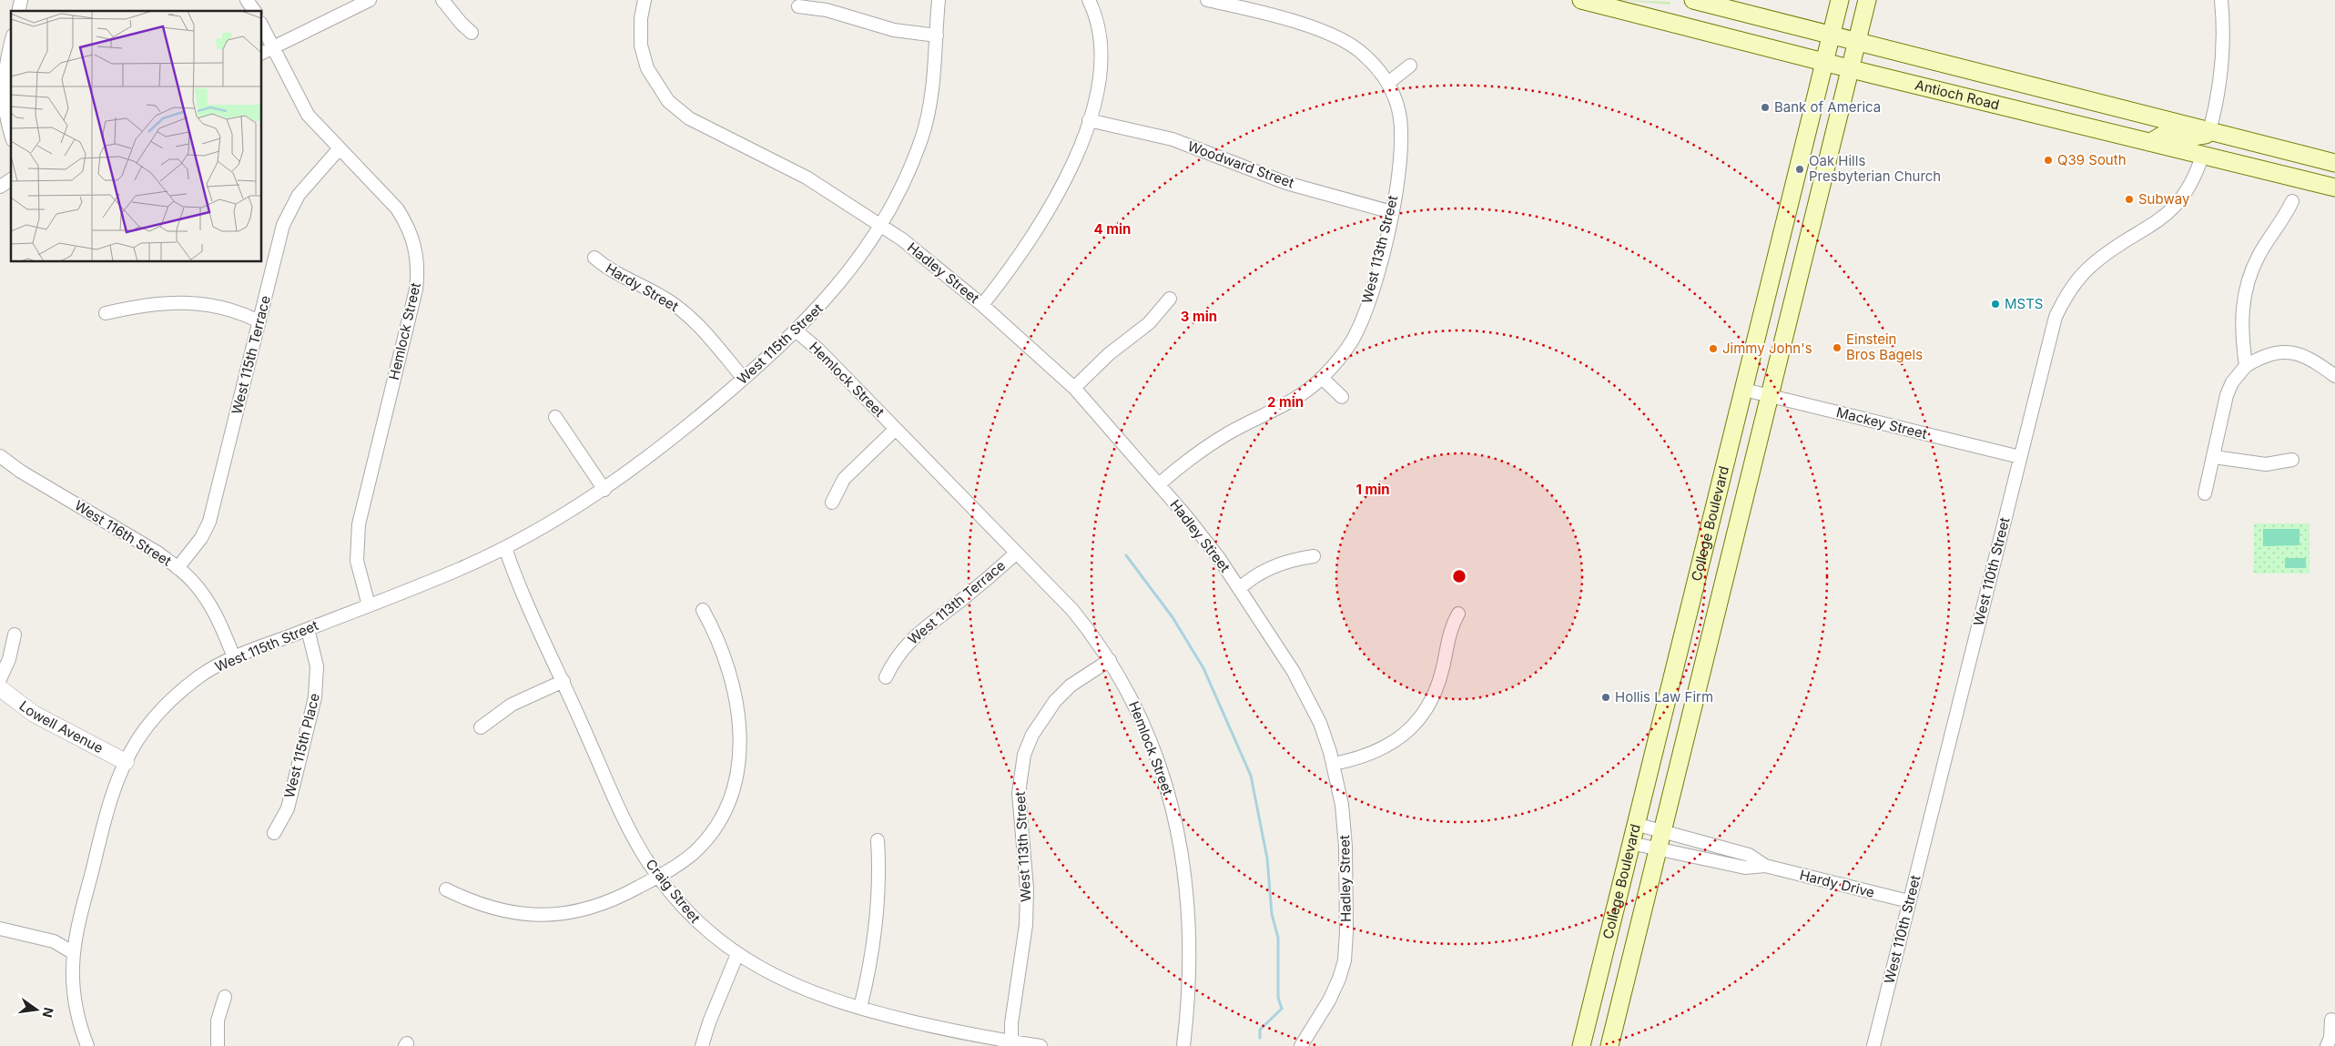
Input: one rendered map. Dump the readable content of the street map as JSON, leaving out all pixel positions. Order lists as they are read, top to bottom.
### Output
{
  "streets": {
    "main road": ["Antioch Road", "College Boulevard"],
    "street": [
      "Woodward Street",
      "West 113th Street",
      "Hadley Street",
      "Hardy Street",
      "Hemlock Street",
      "West 115th Street",
      "West 115th Terrace",
      "Mackey Street",
      "West 116th Street",
      "West 110th Street",
      "West 113th Terrace",
      "Lowell Avenue",
      "West 115th Place",
      "Hardy Drive",
      "Craig Street"
    ]
  },
  "crossings": [
    ["Antioch Road", "College Boulevard"],
    ["Antioch Road", "West 110th Street"],
    ["Woodward Street", "West 113th Street"],
    ["West 113th Street", "Hadley Street"],
    ["West 113th Street", "Hemlock Street"],
    ["West 113th Street", "Craig Street"],
    ["Hadley Street", "West 115th Street"],
    ["Hardy Street", "West 115th Street"],
    ["Hemlock Street", "West 115th Street"],
    ["Hemlock Street", "West 115th Terrace"],
    ["Hemlock Street", "West 113th Terrace"],
    ["West 115th Street", "West 116th Street"],
    ["West 115th Street", "Lowell Avenue"],
    ["West 115th Street", "West 115th Place"],
    ["West 115th Street", "Craig Street"],
    ["West 115th Terrace", "West 116th Street"],
    ["Mackey Street", "College Boulevard"],
    ["Mackey Street", "West 110th Street"],
    ["College Boulevard", "Hardy Drive"],
    ["West 110th Street", "Hardy Drive"]
  ],
  "places": [
    "Bank of America",
    "Q39 South",
    "Oak Hills Presbyterian Church",
    "Subway",
    "MSTS",
    "Einstein Bros Bagels",
    "Jimmy John's",
    "Hollis Law Firm"
  ],
  "north": "right",
  "rings": [
    "4 min",
    "3 min",
    "2 min",
    "1 min"
  ]
}
